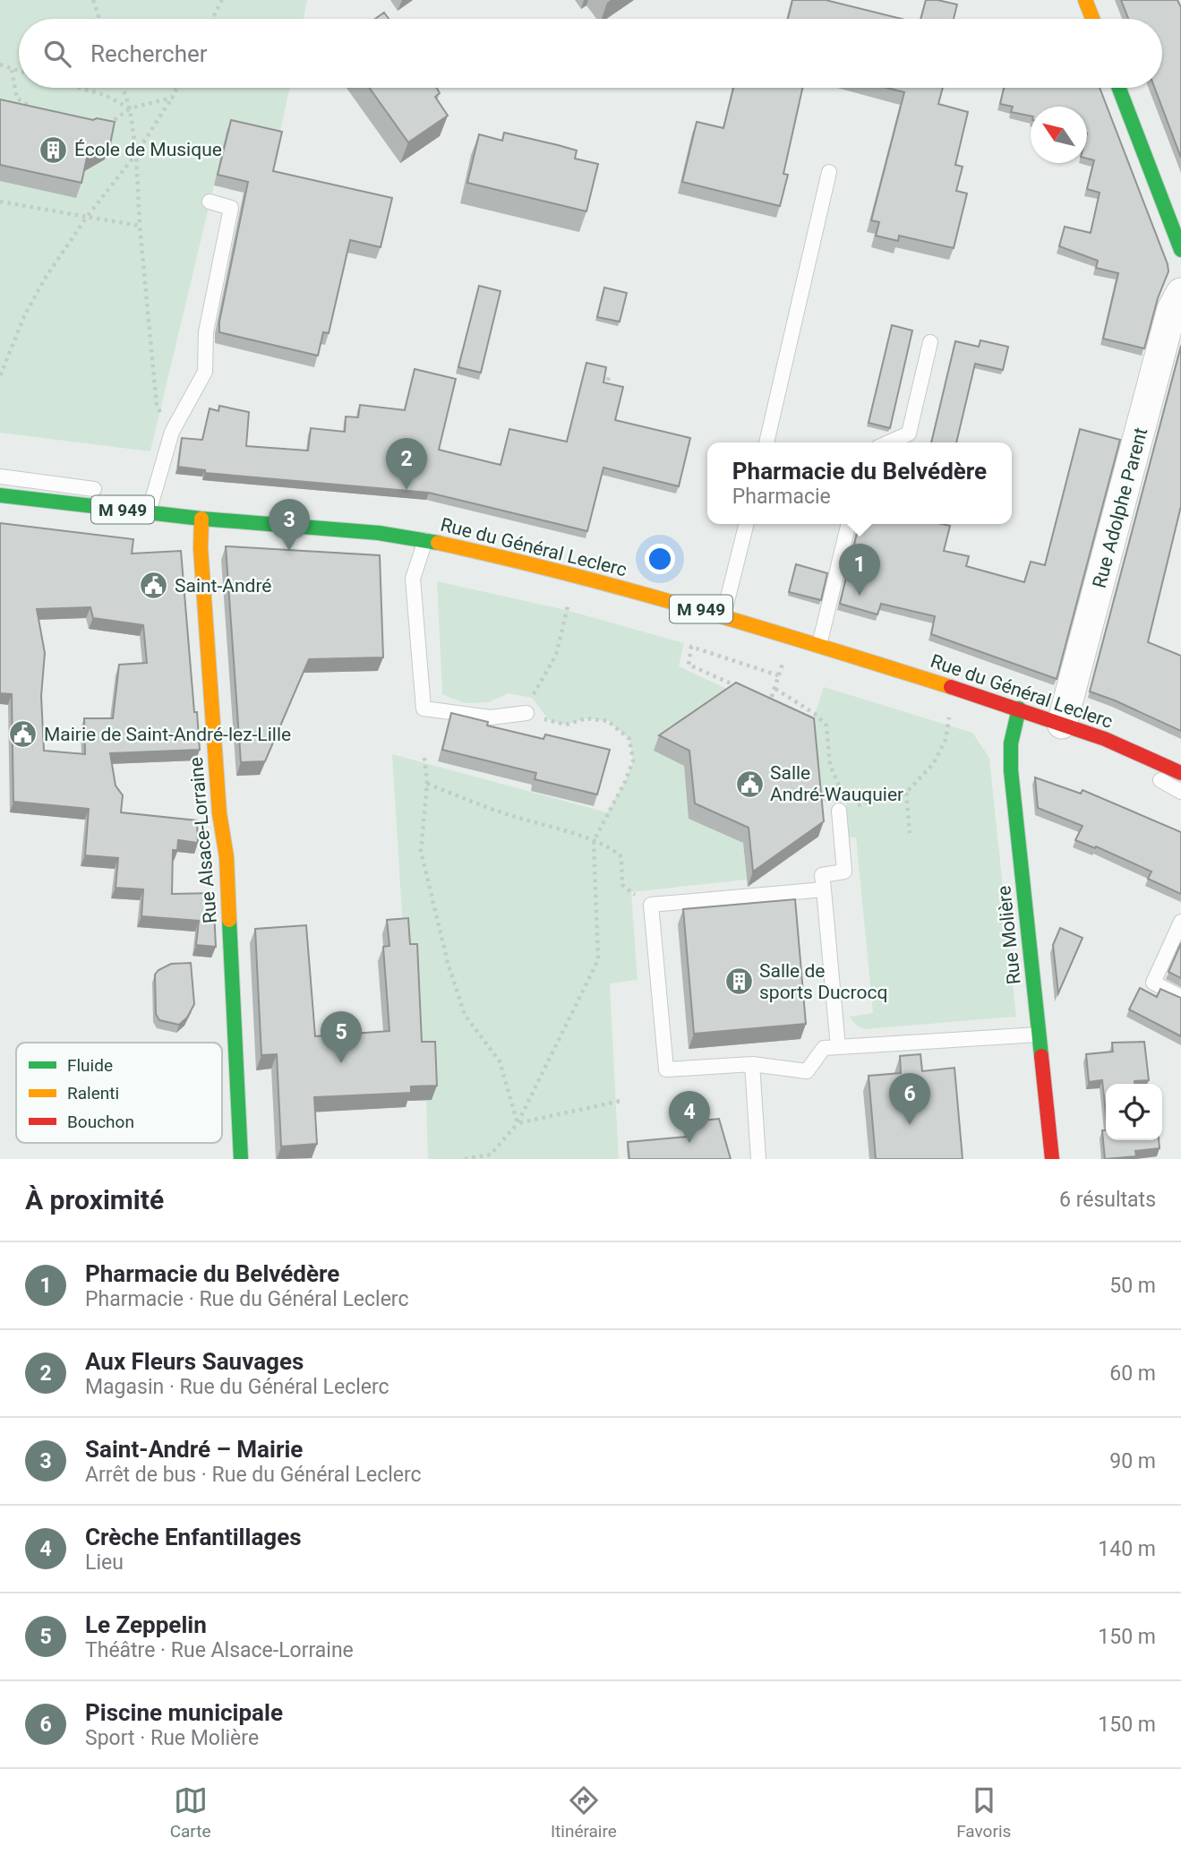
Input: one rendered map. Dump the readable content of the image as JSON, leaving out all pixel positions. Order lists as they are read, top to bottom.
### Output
{
  "streets": {
    "street": [
      "Rue Adolphe Parent",
      "M 949",
      "Rue du Général Leclerc",
      "Rue Alsace-Lorraine",
      "Rue Molière"
    ]
  },
  "crossings": [
    ["Rue Adolphe Parent", "Rue du Général Leclerc"],
    ["Rue du Général Leclerc", "Rue Alsace-Lorraine"],
    ["Rue du Général Leclerc", "Rue Molière"]
  ],
  "places": {
    "building": ["École de Musique", "Salle de sports Ducrocq"],
    "public building": ["Saint-André", "Mairie de Saint-André-lez-Lille", "Salle André-Wauquier"]
  },
  "legend": ["Fluide", "Ralenti", "Bouchon"],
  "north": "top left",
  "page": {
    "search": "Rechercher",
    "pins": [
      "2",
      "3",
      "1",
      "5",
      "6",
      "4"
    ],
    "popup": ["Pharmacie du Belvédère", "Pharmacie"],
    "heading": ["À proximité", "6 résultats"],
    "list": [
      {
        "mark": "1",
        "name": "Pharmacie du Belvédère",
        "note": "Pharmacie · Rue du Général Leclerc",
        "value": "50 m"
      },
      {
        "mark": "2",
        "name": "Aux Fleurs Sauvages",
        "note": "Magasin · Rue du Général Leclerc",
        "value": "60 m"
      },
      {
        "mark": "3",
        "name": "Saint-André – Mairie",
        "note": "Arrêt de bus · Rue du Général Leclerc",
        "value": "90 m"
      },
      {
        "mark": "4",
        "name": "Crèche Enfantillages",
        "note": "Lieu",
        "value": "140 m"
      },
      {
        "mark": "5",
        "name": "Le Zeppelin",
        "note": "Théâtre · Rue Alsace-Lorraine",
        "value": "150 m"
      },
      {
        "mark": "6",
        "name": "Piscine municipale",
        "note": "Sport · Rue Molière",
        "value": "150 m"
      }
    ],
    "nav": ["Carte", "Itinéraire", "Favoris"]
  }
}
